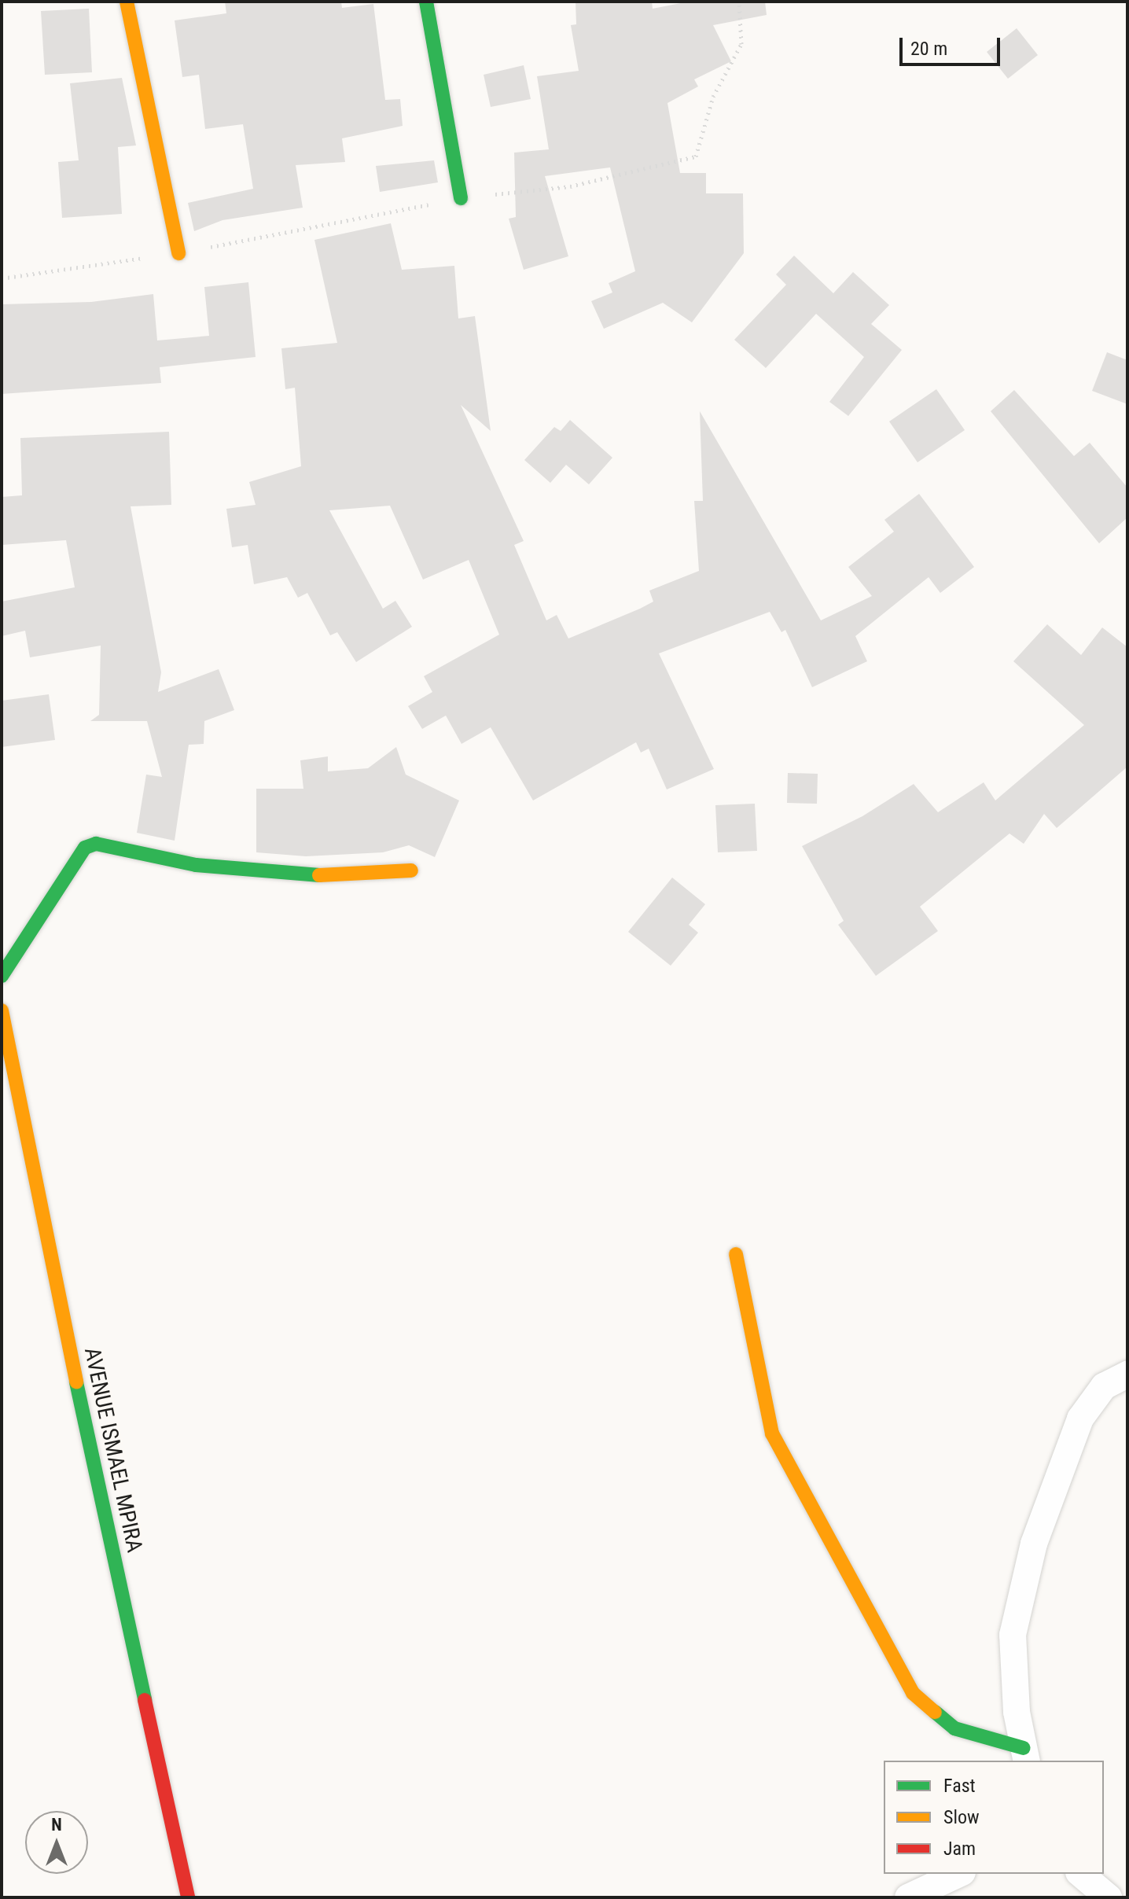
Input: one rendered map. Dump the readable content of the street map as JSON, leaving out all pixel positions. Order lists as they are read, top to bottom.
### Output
{
  "streets": {
    "street": ["AVENUE ISMAEL MPIRA"]
  },
  "legend": ["Fast", "Slow", "Jam"],
  "scale_bar": "20 m",
  "north": "top"
}
